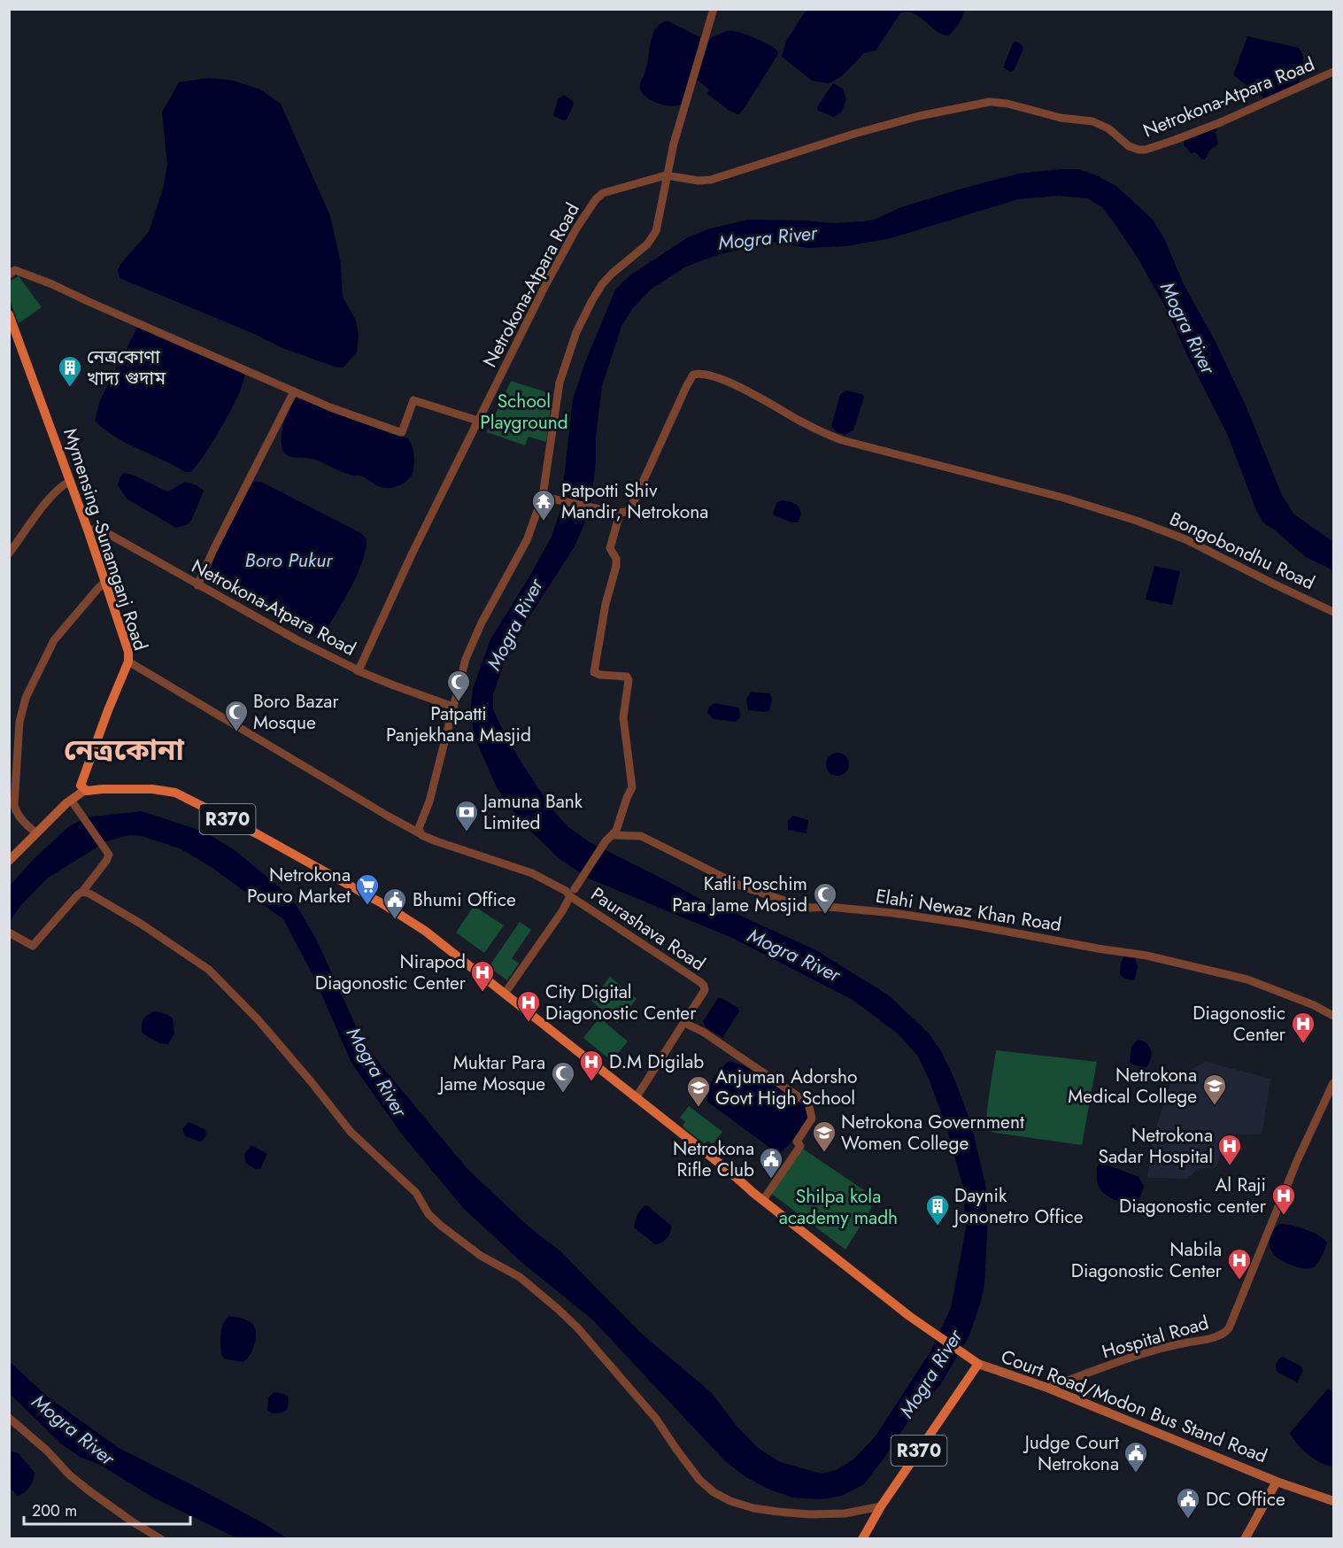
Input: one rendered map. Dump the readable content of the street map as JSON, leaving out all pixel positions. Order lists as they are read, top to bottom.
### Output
{
  "streets": {
    "main road": ["Mymensing -Sunamganj Road", "R370", "Court Road/Modon Bus Stand Road"],
    "street": [
      "Netrokona-Atpara Road",
      "Bongobondhu Road",
      "Elahi Newaz Khan Road",
      "Paurashava Road",
      "Hospital Road"
    ]
  },
  "crossings": [
    ["Netrokona-Atpara Road", "Mymensing -Sunamganj Road"],
    ["Mymensing -Sunamganj Road", "R370"],
    ["R370", "Paurashava Road"],
    ["R370", "Court Road/Modon Bus Stand Road"],
    ["Hospital Road", "Court Road/Modon Bus Stand Road"]
  ],
  "districts": ["নেত্রকোনা"],
  "water": ["Mogra River", "Boro Pukur"],
  "parks": ["School Playground", "Shilpa kola academy madh"],
  "places": {
    "building": ["‌নেত্র‌কোণা খাদ্য গুদাম", "Daynik Jononetro Office"],
    "temple": ["Patpotti Shiv Mandir, Netrokona"],
    "mosque": [
      "Patpatti Panjekhana Masjid",
      "Boro Bazar Mosque",
      "Katli Poschim Para Jame Mosjid",
      "Muktar Para Jame Mosque"
    ],
    "bank": ["Jamuna Bank Limited"],
    "supermarket": ["Netrokona Pouro Market"],
    "public building": [
      "Bhumi Office",
      "Netrokona Rifle Club",
      "Judge Court Netrokona",
      "DC Office"
    ],
    "hospital": [
      "Nirapod Diagonostic Center",
      "City Digital Diagonostic Center",
      "Diagonostic Center",
      "D.M Digilab",
      "Netrokona Sadar Hospital",
      "Al Raji Diagonostic center",
      "Nabila Diagonostic Center"
    ],
    "school or university": ["Netrokona Medical College", "Anjuman Adorsho Govt High School", "Netrokona Government Women College"]
  },
  "scale_bar": "200 m"
}
